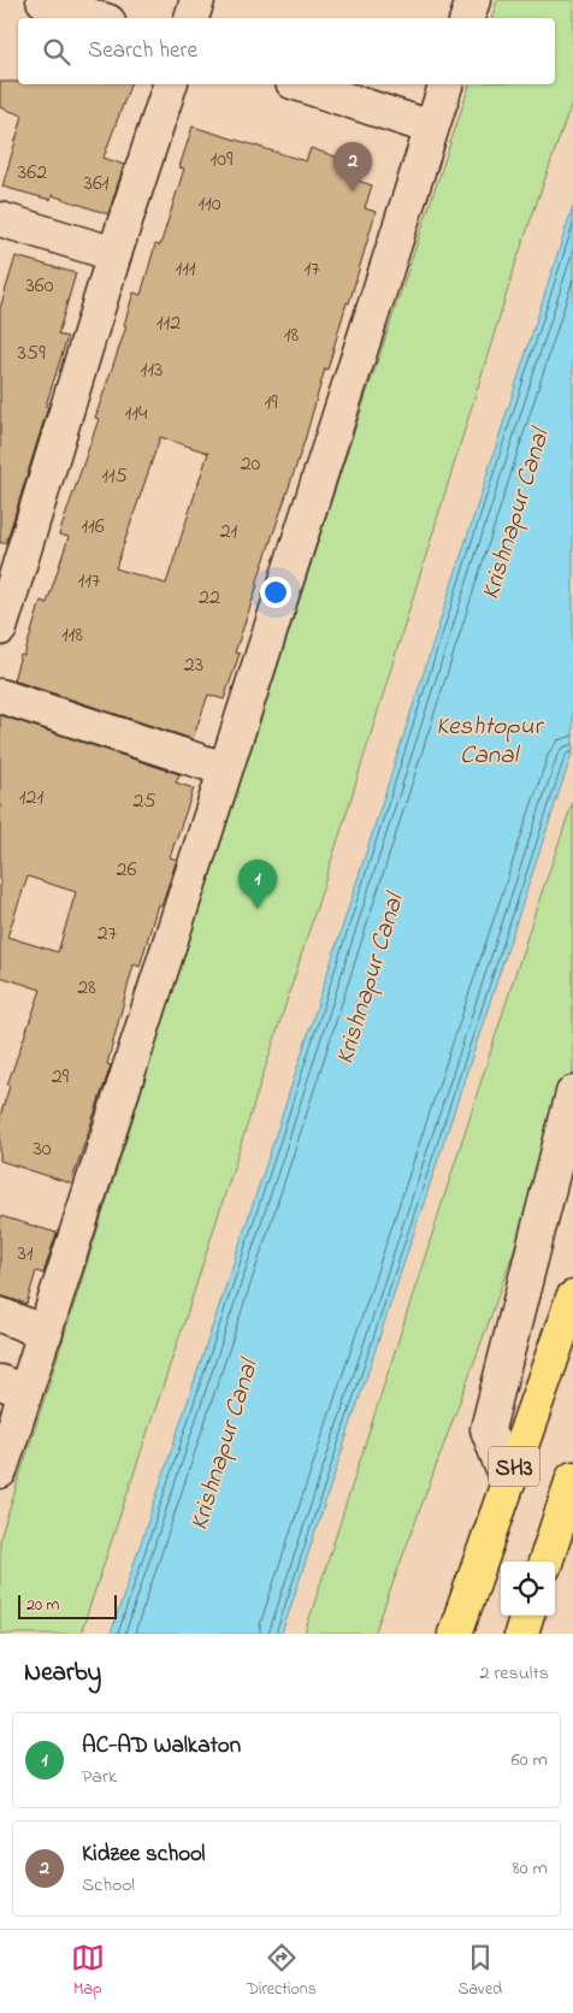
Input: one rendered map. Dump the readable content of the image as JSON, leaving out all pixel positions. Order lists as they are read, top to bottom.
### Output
{
  "streets": {
    "main road": ["SH3"]
  },
  "water": ["Krishnapur Canal", "Keshtopur Canal"],
  "house_numbers": [
    "109",
    "362",
    "361",
    "110",
    "111",
    "17",
    "360",
    "112",
    "18",
    "359",
    "113",
    "19",
    "114",
    "20",
    "115",
    "116",
    "21",
    "117",
    "22",
    "118",
    "23",
    "121",
    "25",
    "26",
    "27",
    "28",
    "29",
    "30",
    "31"
  ],
  "scale_bar": "20 m",
  "page": {
    "search": "Search here",
    "pins": ["2", "1"],
    "scale": "20 m",
    "heading": ["Nearby", "2 results"],
    "list": [
      {
        "mark": "1",
        "name": "AC-AD Walkaton",
        "note": "Park",
        "value": "60 m"
      },
      {
        "mark": "2",
        "name": "Kidzee school",
        "note": "School",
        "value": "80 m"
      }
    ],
    "nav": ["Map", "Directions", "Saved"]
  }
}
